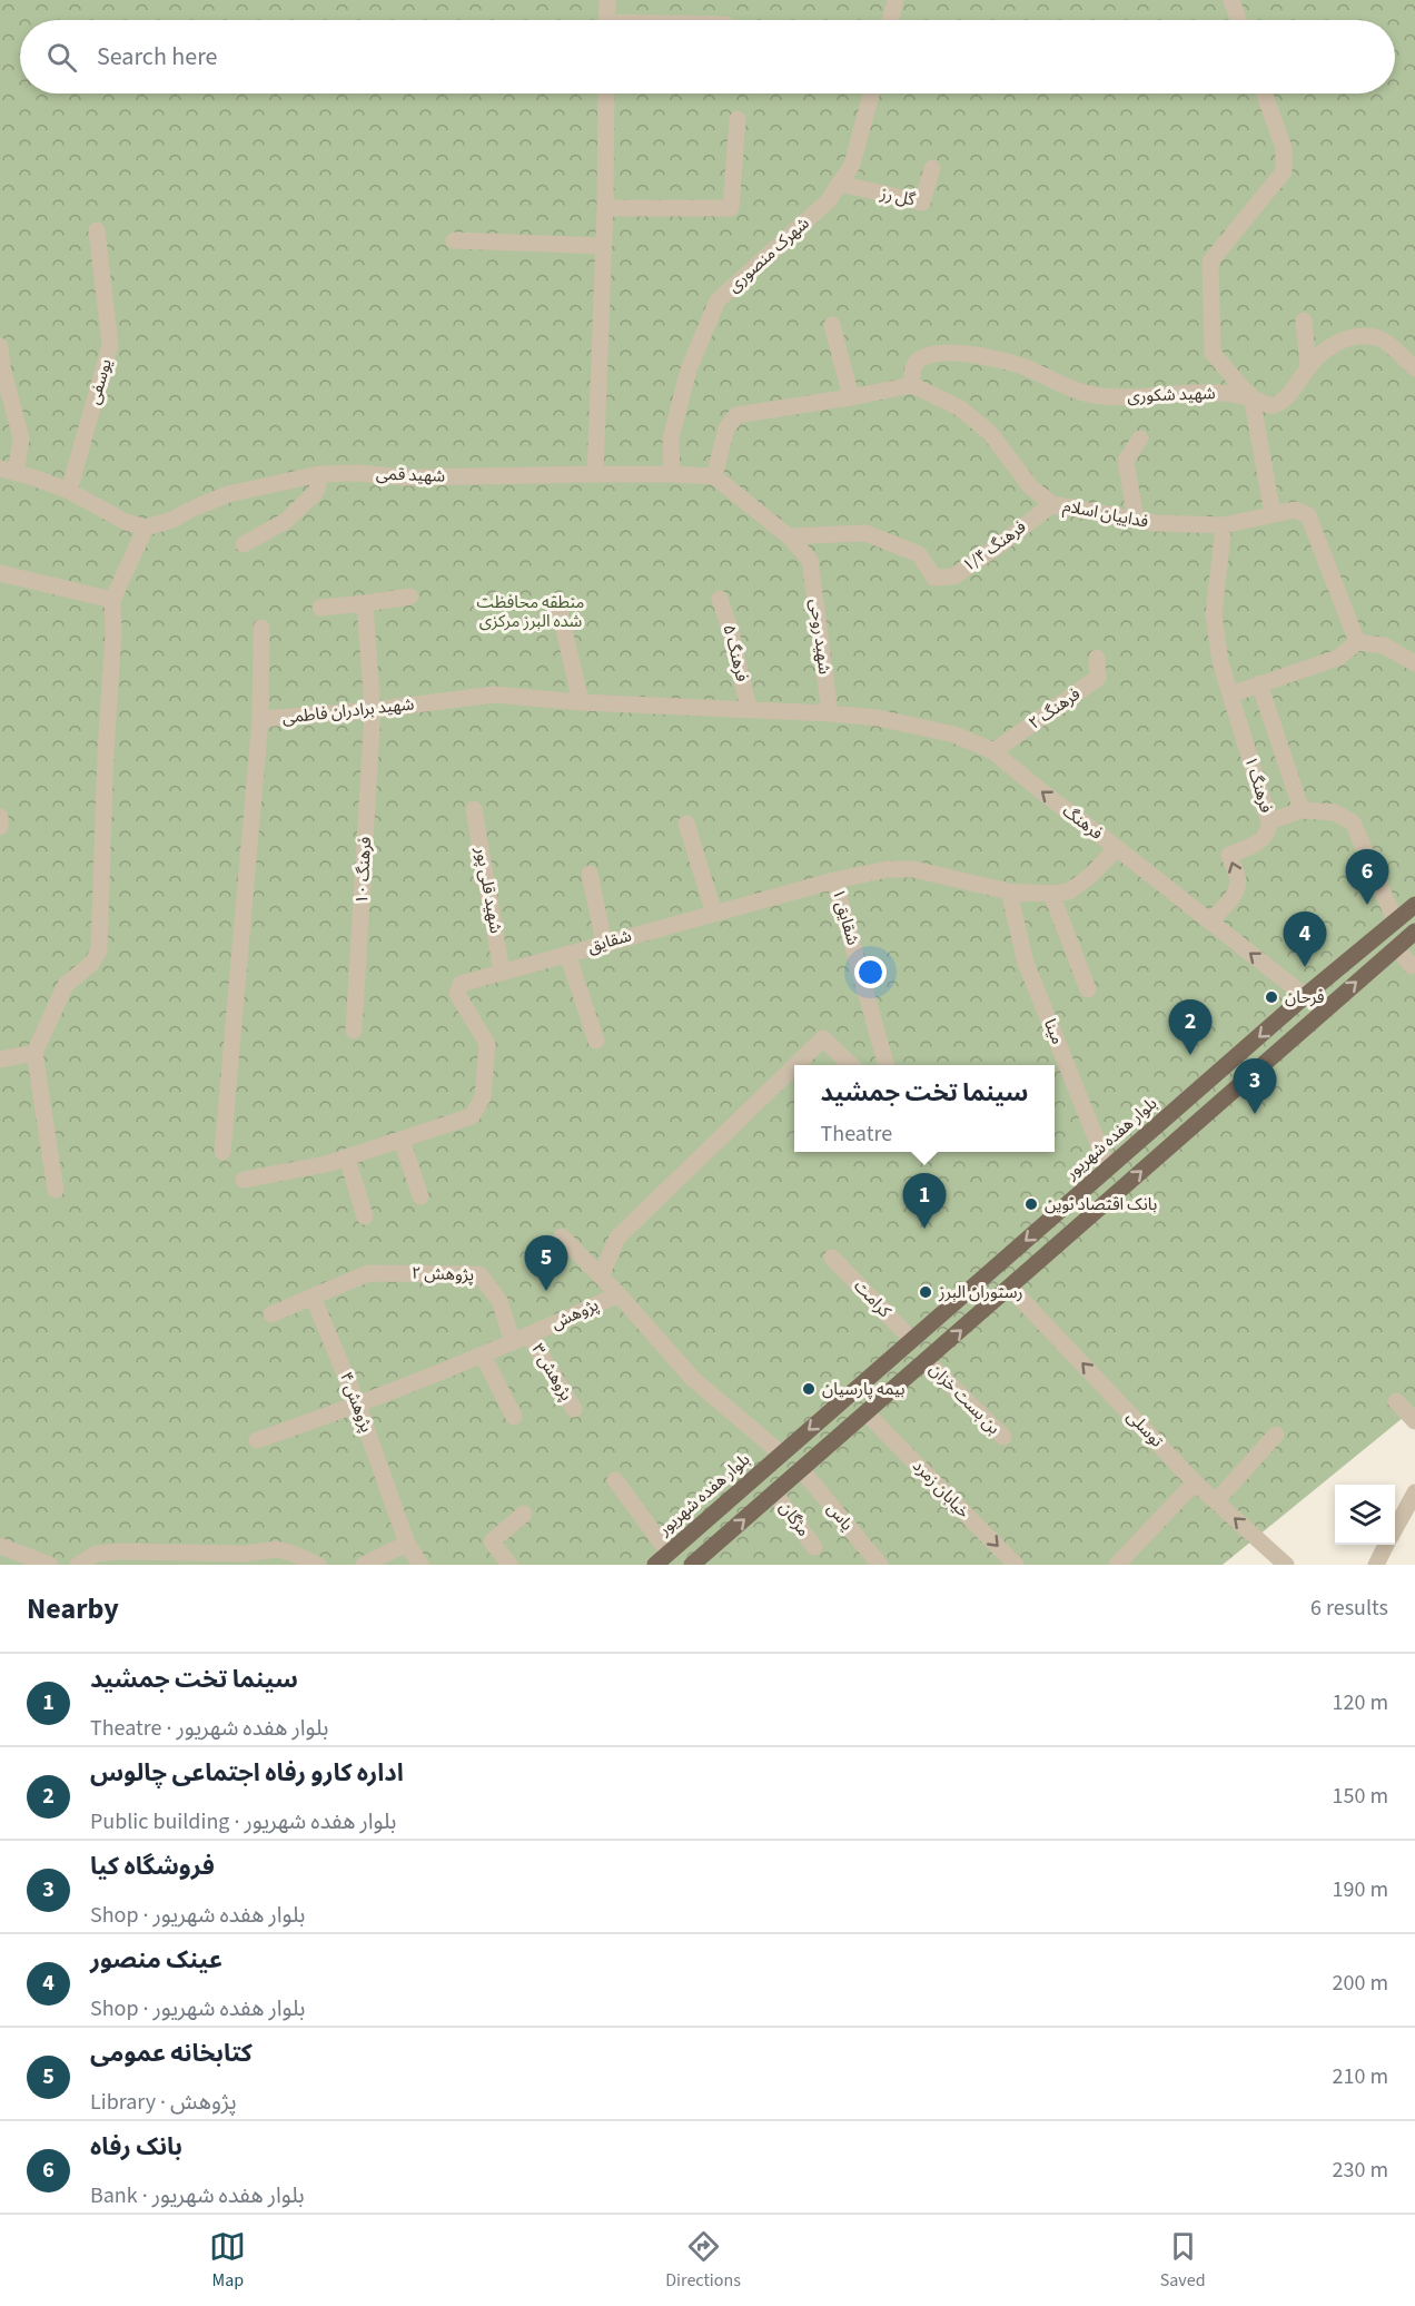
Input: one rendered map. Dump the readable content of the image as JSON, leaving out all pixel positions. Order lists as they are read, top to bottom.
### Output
{
  "streets": {
    "main road": ["بلوار هفده شهریور"],
    "street": [
      "گل رز",
      "شهرک منصوری",
      "یوسفی",
      "شهید شکوری",
      "شهید قمی",
      "فداییان اسلام",
      "فرهنگ ۱/۴",
      "شهید روحی",
      "فرهنگ ۵",
      "فرهنگ ۲",
      "شهید برادران فاطمی",
      "فرهنگ ۱",
      "فرهنگ",
      "فرهنگ ۱۰",
      "شهید قلی پور",
      "شقایق ۱",
      "شقایق",
      "مینا",
      "پژوهش ۲",
      "کرامت",
      "پژوهش",
      "پژوهش ۳",
      "بن بست خزان",
      "پژوهش ۴",
      "توسلی",
      "خیابان زمرد",
      "یاس",
      "مژگان"
    ]
  },
  "crossings": [
    ["گل رز", "شهرک منصوری"],
    ["شهرک منصوری", "شهید قمی"],
    ["شهید شکوری", "فداییان اسلام"],
    ["فداییان اسلام", "فرهنگ ۱/۴"],
    ["فداییان اسلام", "فرهنگ ۱"],
    ["فرهنگ ۱/۴", "شهید روحی"],
    ["شهید روحی", "شهید برادران فاطمی"],
    ["شهید روحی", "فرهنگ"],
    ["فرهنگ ۵", "شهید برادران فاطمی"],
    ["فرهنگ ۲", "فرهنگ"],
    ["شهید برادران فاطمی", "فرهنگ"],
    ["شهید برادران فاطمی", "فرهنگ ۱۰"],
    ["فرهنگ ۱", "فرهنگ"],
    ["فرهنگ", "شقایق"],
    ["فرهنگ", "بلوار هفده شهریور"],
    ["شهید قلی پور", "شقایق"],
    ["شقایق ۱", "شقایق"],
    ["شقایق", "مینا"],
    ["مینا", "بلوار هفده شهریور"],
    ["بلوار هفده شهریور", "کرامت"],
    ["بلوار هفده شهریور", "پژوهش"],
    ["پژوهش ۲", "پژوهش"],
    ["پژوهش ۲", "پژوهش ۳"],
    ["پژوهش ۲", "پژوهش ۴"],
    ["پژوهش", "پژوهش ۳"],
    ["پژوهش", "پژوهش ۴"]
  ],
  "one_way": ["فرهنگ", "توسلی", "خیابان زمرد"],
  "parks": ["منطقه محافظت شده البرز مرکزی"],
  "places": [
    "فرحان",
    "بانک اقتصاد نوین",
    "رستوران البرز",
    "بیمه پارسیان"
  ],
  "page": {
    "search": "Search here",
    "pins": [
      "6",
      "4",
      "2",
      "3",
      "1",
      "5"
    ],
    "popup": ["سینما تخت جمشید", "Theatre"],
    "heading": ["Nearby", "6 results"],
    "list": [
      {
        "mark": "1",
        "name": "سینما تخت جمشید",
        "note": "Theatre · بلوار هفده شهریور",
        "value": "120 m"
      },
      {
        "mark": "2",
        "name": "اداره کارو رفاه اجتماعی چالوس",
        "note": "Public building · بلوار هفده شهریور",
        "value": "150 m"
      },
      {
        "mark": "3",
        "name": "فروشگاه کیا",
        "note": "Shop · بلوار هفده شهریور",
        "value": "190 m"
      },
      {
        "mark": "4",
        "name": "عینک منصور",
        "note": "Shop · بلوار هفده شهریور",
        "value": "200 m"
      },
      {
        "mark": "5",
        "name": "کتابخانه عمومی",
        "note": "Library · پژوهش",
        "value": "210 m"
      },
      {
        "mark": "6",
        "name": "بانک رفاه",
        "note": "Bank · بلوار هفده شهریور",
        "value": "230 m"
      }
    ],
    "nav": ["Map", "Directions", "Saved"]
  }
}
